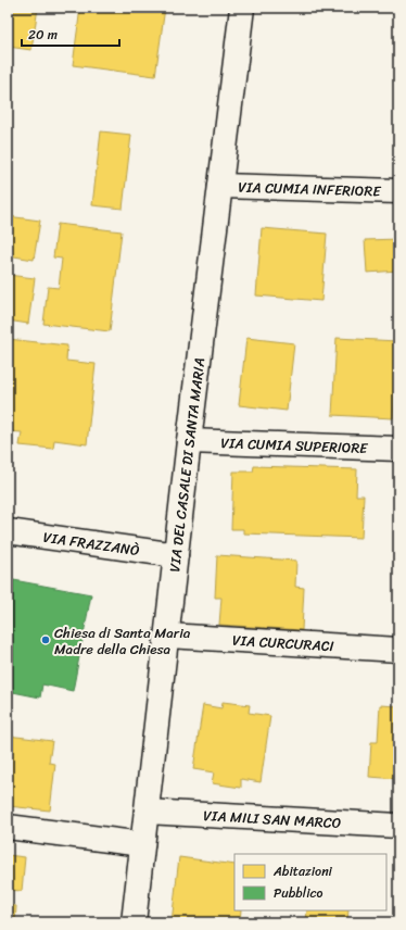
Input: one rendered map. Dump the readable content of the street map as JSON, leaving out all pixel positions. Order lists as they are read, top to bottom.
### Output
{
  "streets": {
    "street": [
      "VIA CUMIA INFERIORE",
      "VIA CUMIA SUPERIORE",
      "VIA DEL CASALE DI SANTA MARIA",
      "VIA FRAZZANÒ",
      "VIA CURCURACI",
      "VIA MILI SAN MARCO"
    ]
  },
  "crossings": [
    ["VIA CUMIA INFERIORE", "VIA DEL CASALE DI SANTA MARIA"],
    ["VIA CUMIA SUPERIORE", "VIA DEL CASALE DI SANTA MARIA"],
    ["VIA DEL CASALE DI SANTA MARIA", "VIA FRAZZANÒ"],
    ["VIA DEL CASALE DI SANTA MARIA", "VIA CURCURACI"],
    ["VIA DEL CASALE DI SANTA MARIA", "VIA MILI SAN MARCO"]
  ],
  "places": ["Chiesa di Santa Maria Madre della Chiesa"],
  "legend": ["Abitazioni", "Pubblico"],
  "scale_bar": "20 m"
}
